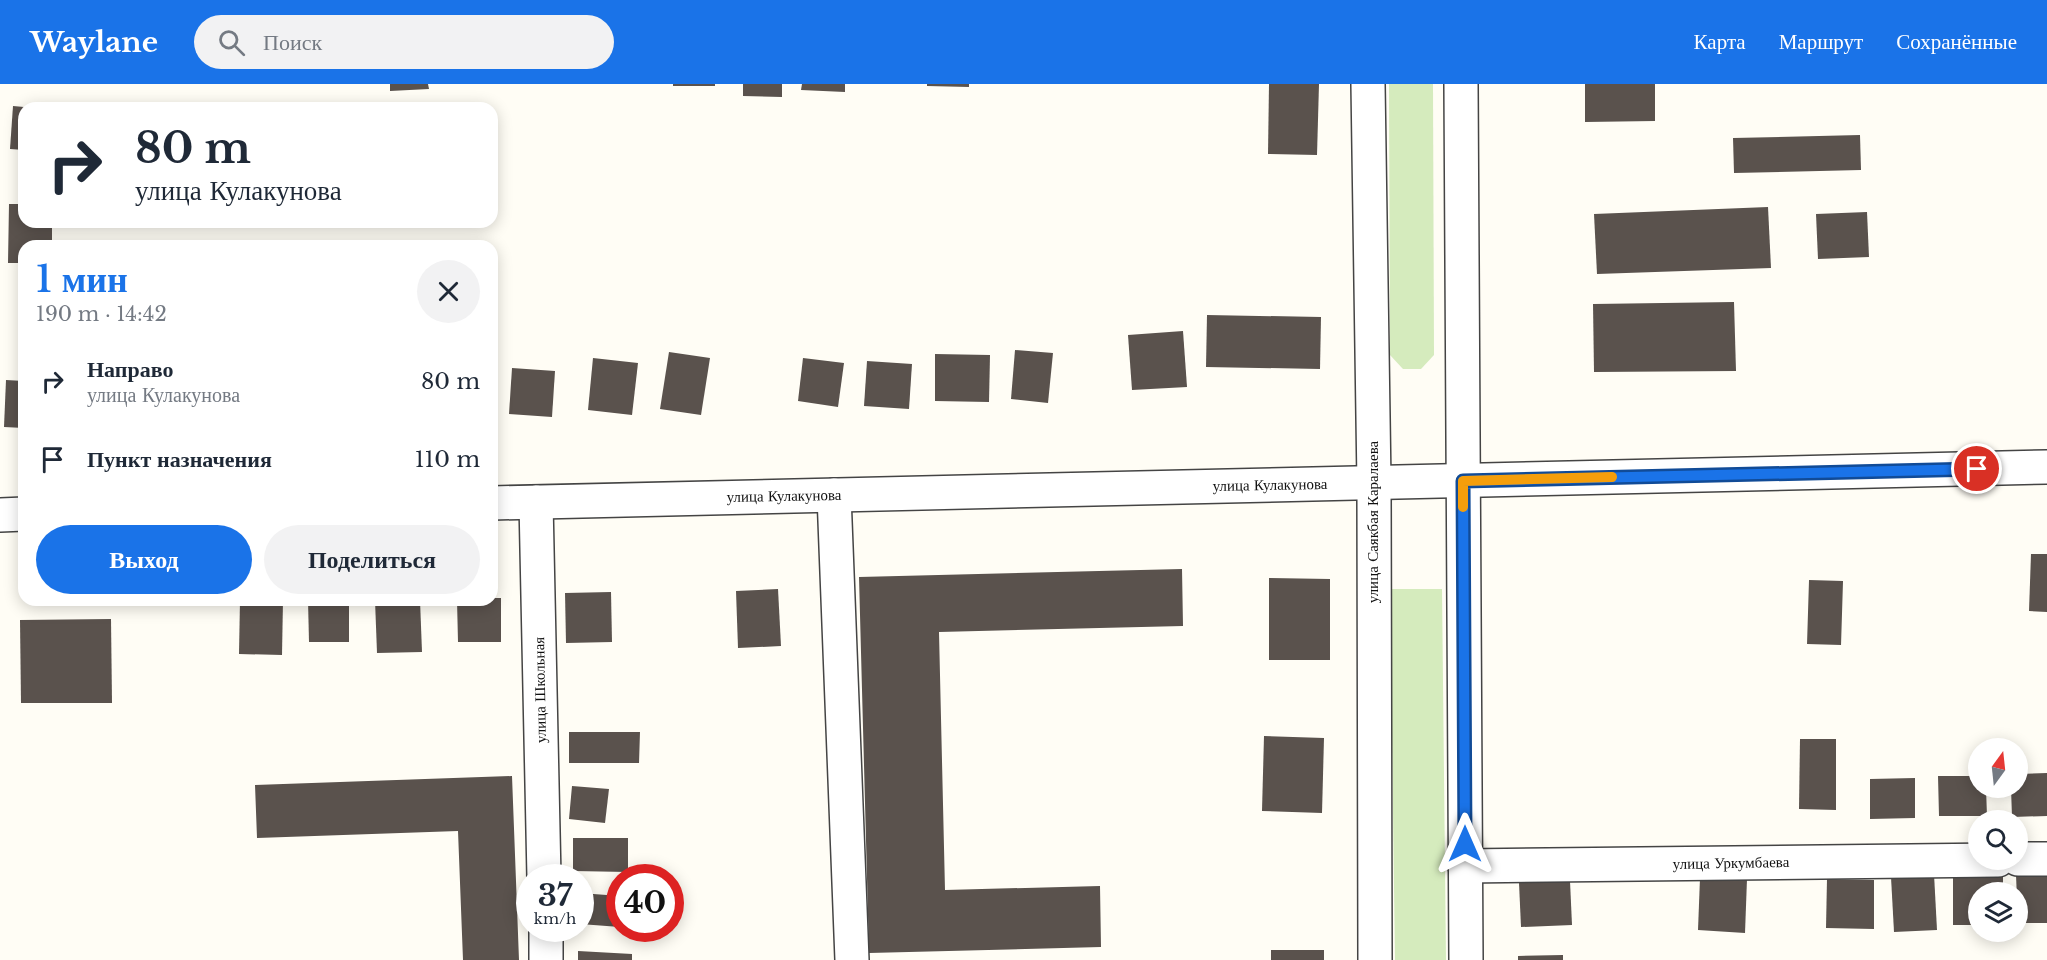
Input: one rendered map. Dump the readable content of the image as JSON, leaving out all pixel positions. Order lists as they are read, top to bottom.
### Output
{
  "streets": {
    "street": [
      "улица Кулакунова",
      "улица Саякбая Каралаева",
      "улица Школьная",
      "улица Уркумбаева"
    ]
  },
  "crossings": [
    ["улица Кулакунова", "улица Саякбая Каралаева"],
    ["улица Кулакунова", "улица Школьная"]
  ],
  "north": "top",
  "page": {
    "header": "Waylane",
    "search": "Поиск",
    "nav": ["Карта", "Маршрут", "Сохранённые"],
    "turn": ["80 m", "улица Кулакунова"],
    "heading": ["1 мин", "190 m · 14:42"],
    "list": [
      {
        "name": "Направо",
        "note": "улица Кулакунова",
        "value": "80 m"
      },
      {
        "name": "Пункт назначения",
        "value": "110 m"
      }
    ],
    "buttons": ["Выход", "Поделиться"],
    "speed": "37 km/h",
    "limit": "40"
  }
}
